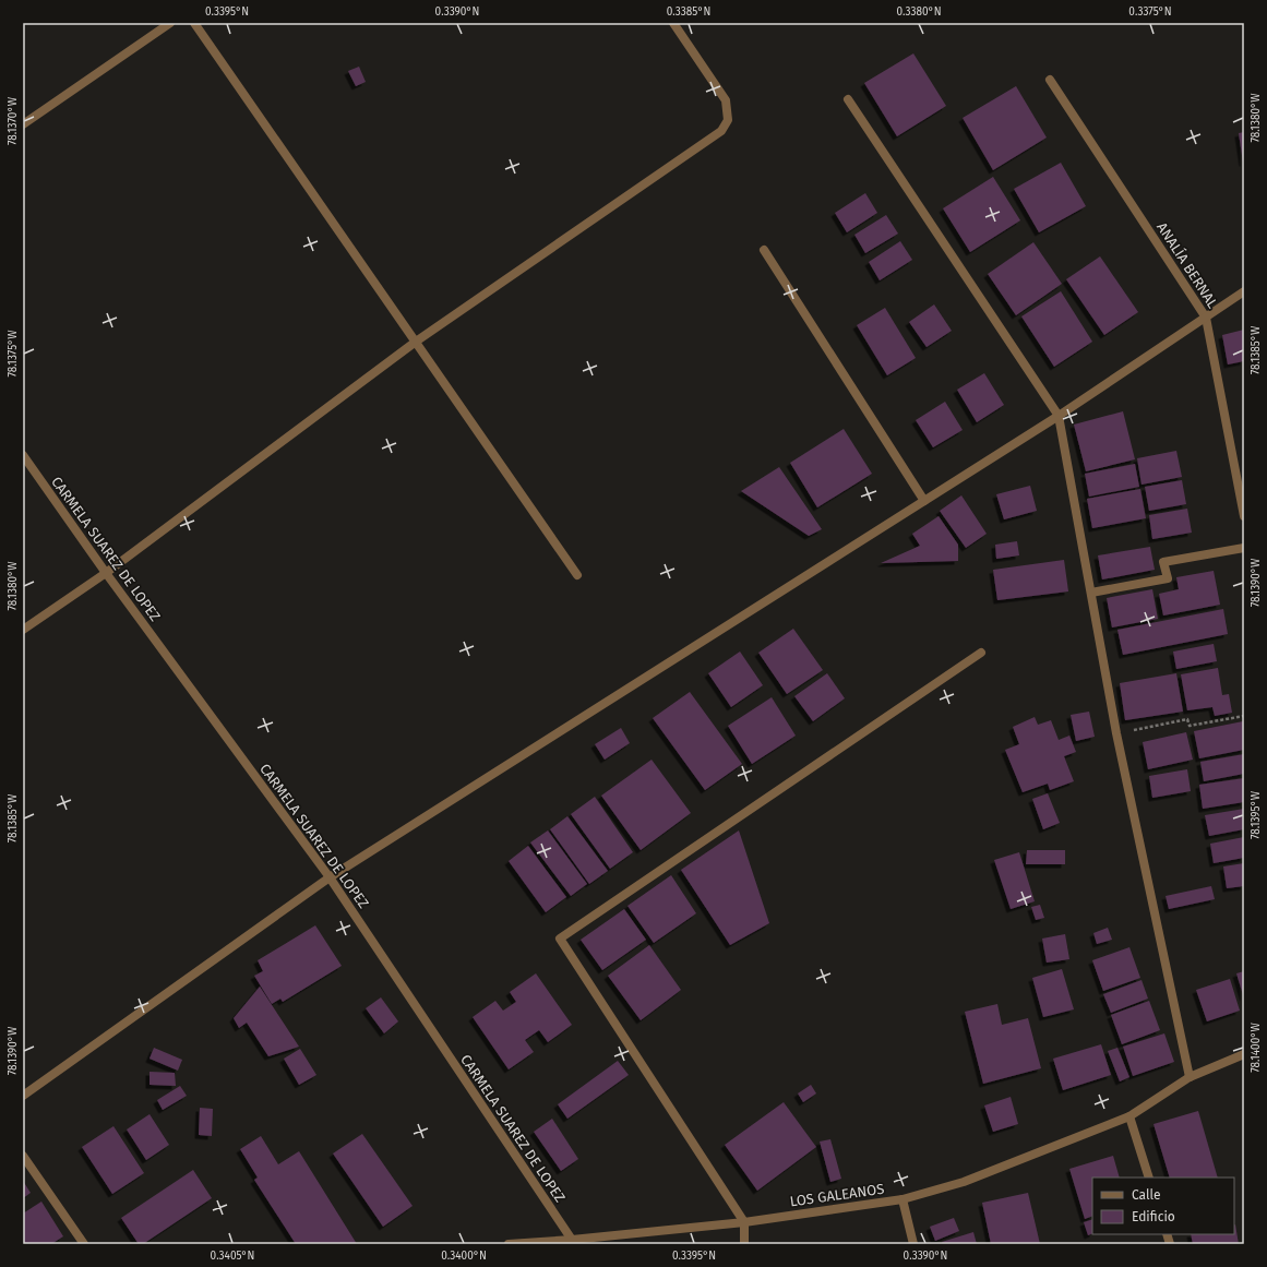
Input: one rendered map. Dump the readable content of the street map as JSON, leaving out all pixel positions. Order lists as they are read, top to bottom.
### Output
{
  "streets": {
    "street": ["ANALÍA BERNAL", "CARMELA SUAREZ DE LOPEZ", "LOS GALEANOS"]
  },
  "crossings": [
    ["CARMELA SUAREZ DE LOPEZ", "LOS GALEANOS"]
  ],
  "legend": ["Calle", "Edificio"],
  "coordinates": [
    "0.3395°N",
    "0.3390°N",
    "0.3385°N",
    "0.3380°N",
    "0.3375°N",
    "78.1380°W",
    "78.1370°W",
    "78.1385°W",
    "78.1375°W",
    "78.1390°W",
    "78.1395°W",
    "78.1400°W",
    "0.3405°N",
    "0.3400°N"
  ]
}
